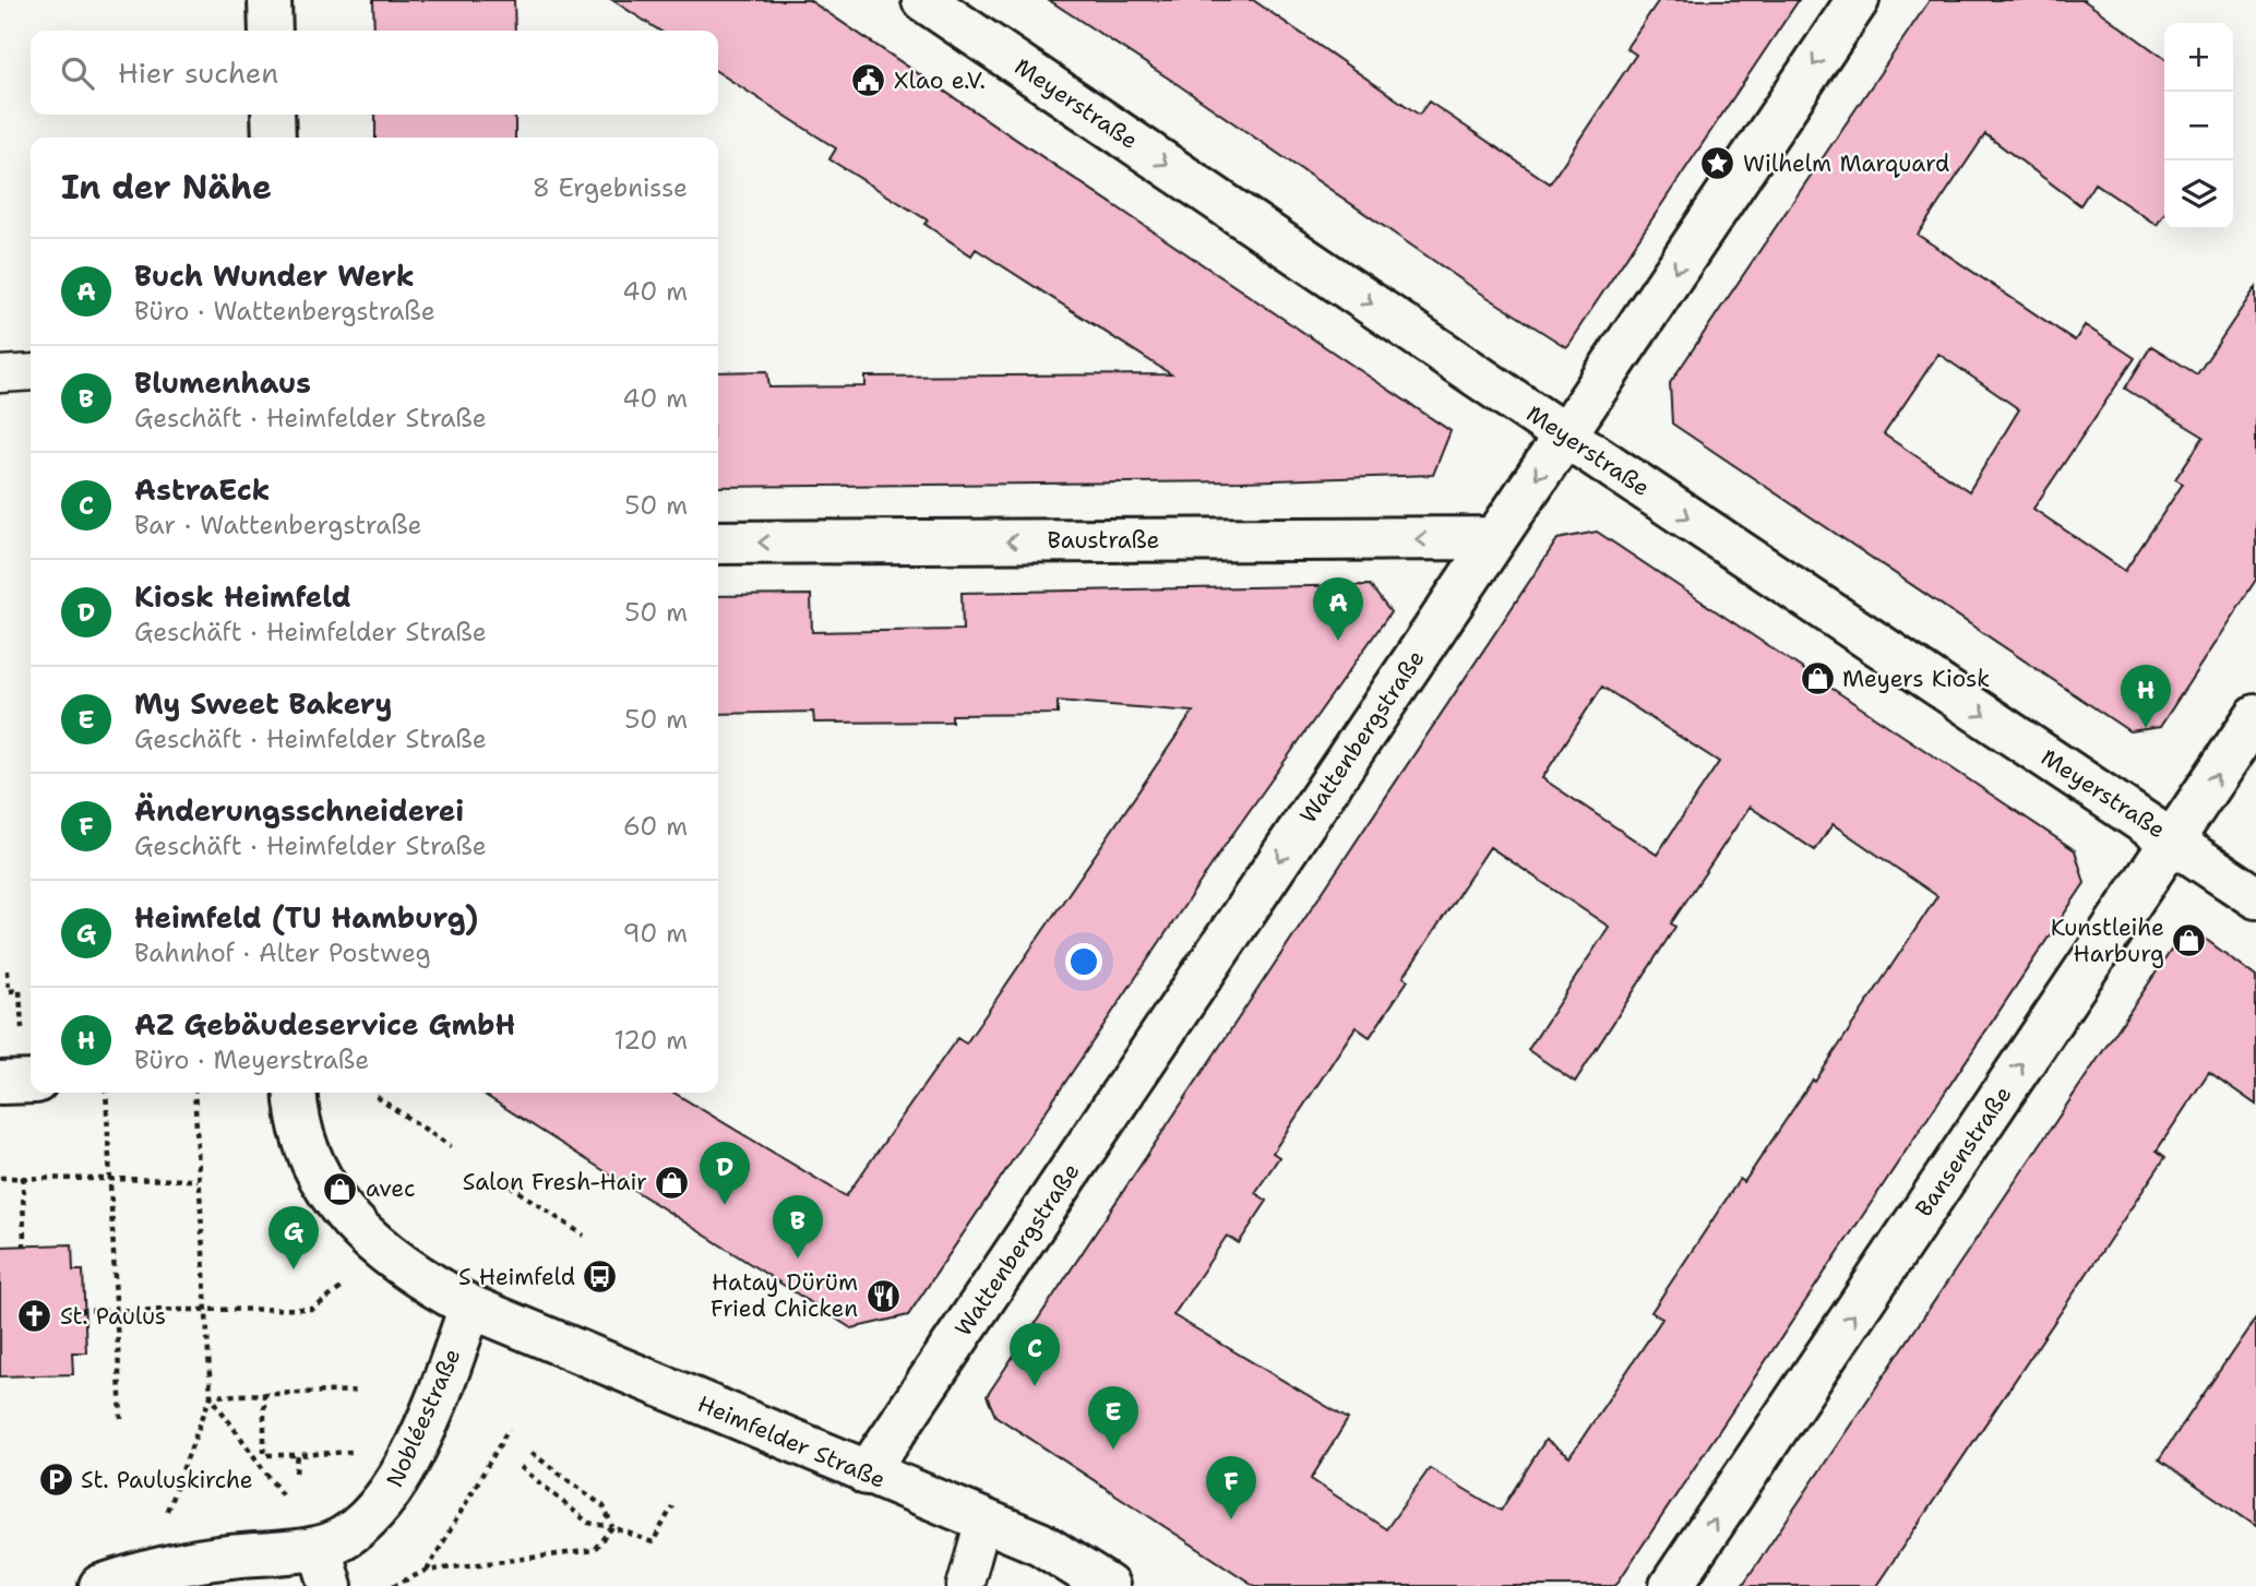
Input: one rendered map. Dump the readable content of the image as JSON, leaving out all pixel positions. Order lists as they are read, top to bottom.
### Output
{
  "streets": {
    "street": [
      "Meyerstraße",
      "Baustraße",
      "Wattenbergstraße",
      "Bansenstraße",
      "Nobléestraße",
      "Heimfelder Straße"
    ]
  },
  "crossings": [
    ["Meyerstraße", "Wattenbergstraße"],
    ["Meyerstraße", "Bansenstraße"],
    ["Baustraße", "Wattenbergstraße"],
    ["Wattenbergstraße", "Heimfelder Straße"],
    ["Nobléestraße", "Heimfelder Straße"]
  ],
  "one_way": [
    "Meyerstraße",
    "Baustraße",
    "Wattenbergstraße",
    "Bansenstraße"
  ],
  "places": {
    "public building": ["Xlao e.V."],
    "place": ["Wilhelm Marquard"],
    "shop": [
      "Meyers Kiosk",
      "Kunstleihe Harburg",
      "Salon Fresh-Hair",
      "avec"
    ],
    "bus stop": ["S Heimfeld"],
    "restaurant": ["Hatay Dürüm Fried Chicken"],
    "church": ["St. Paulus"],
    "parking": ["St. Pauluskirche"]
  },
  "page": {
    "map_buttons": ["+", "−"],
    "search": "Hier suchen",
    "heading": ["In der Nähe", "8 Ergebnisse"],
    "list": [
      {
        "mark": "A",
        "name": "Buch Wunder Werk",
        "note": "Büro · Wattenbergstraße",
        "value": "40 m"
      },
      {
        "mark": "B",
        "name": "Blumenhaus",
        "note": "Geschäft · Heimfelder Straße",
        "value": "40 m"
      },
      {
        "mark": "C",
        "name": "AstraEck",
        "note": "Bar · Wattenbergstraße",
        "value": "50 m"
      },
      {
        "mark": "D",
        "name": "Kiosk Heimfeld",
        "note": "Geschäft · Heimfelder Straße",
        "value": "50 m"
      },
      {
        "mark": "E",
        "name": "My Sweet Bakery",
        "note": "Geschäft · Heimfelder Straße",
        "value": "50 m"
      },
      {
        "mark": "F",
        "name": "Änderungsschneiderei",
        "note": "Geschäft · Heimfelder Straße",
        "value": "60 m"
      },
      {
        "mark": "G",
        "name": "Heimfeld (TU Hamburg)",
        "note": "Bahnhof · Alter Postweg",
        "value": "90 m"
      },
      {
        "mark": "H",
        "name": "AZ Gebäudeservice GmbH",
        "note": "Büro · Meyerstraße",
        "value": "120 m"
      }
    ],
    "pins": [
      "A",
      "H",
      "D",
      "B",
      "G",
      "C",
      "E",
      "F"
    ]
  }
}
